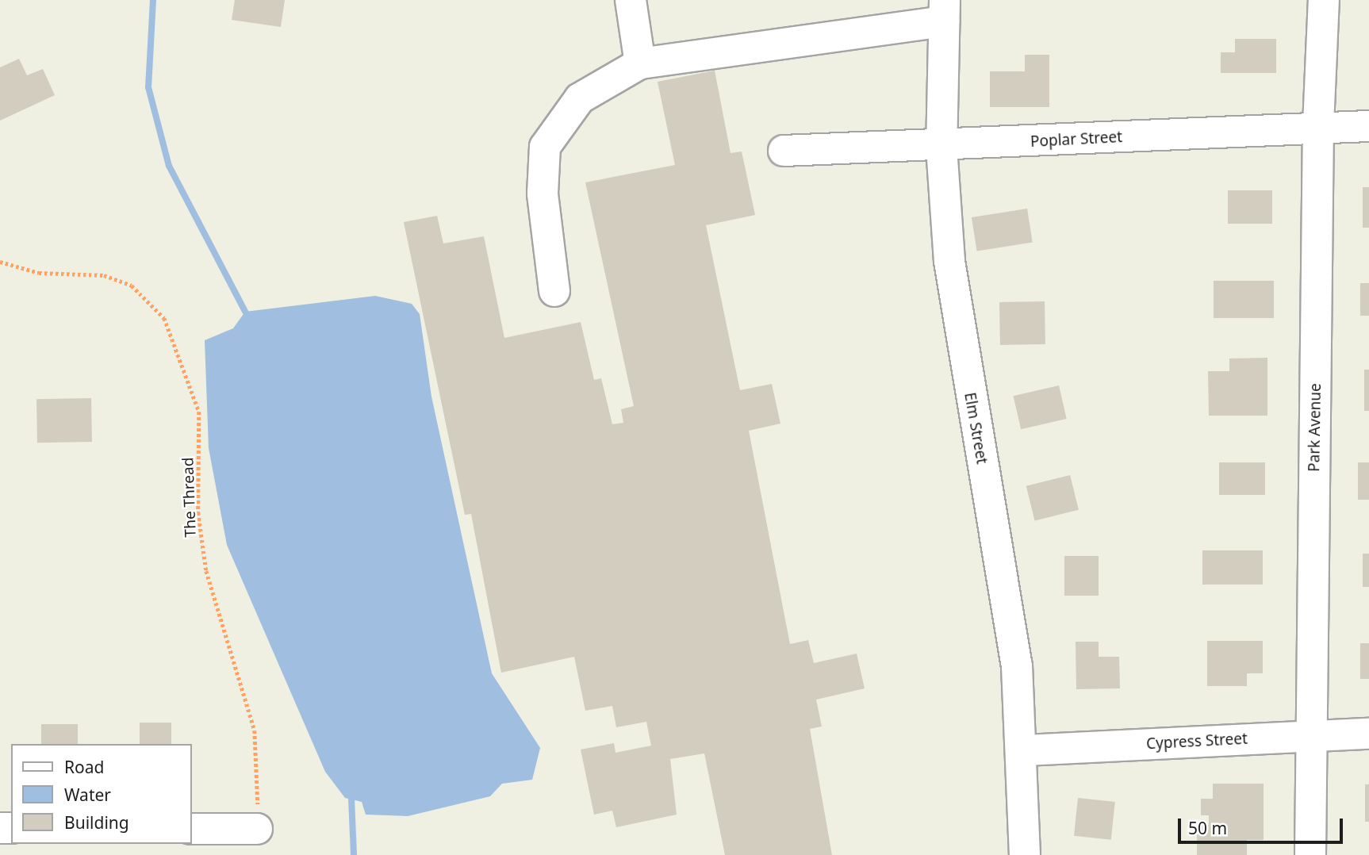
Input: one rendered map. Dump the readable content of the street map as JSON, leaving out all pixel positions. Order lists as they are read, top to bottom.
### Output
{
  "streets": {
    "street": [
      "Poplar Street",
      "Park Avenue",
      "Elm Street",
      "Cypress Street"
    ],
    "path": ["The Thread"]
  },
  "crossings": [
    ["Poplar Street", "Park Avenue"],
    ["Poplar Street", "Elm Street"],
    ["Park Avenue", "Cypress Street"],
    ["Elm Street", "Cypress Street"]
  ],
  "legend": ["Road", "Water", "Building"],
  "scale_bar": "50 m"
}
